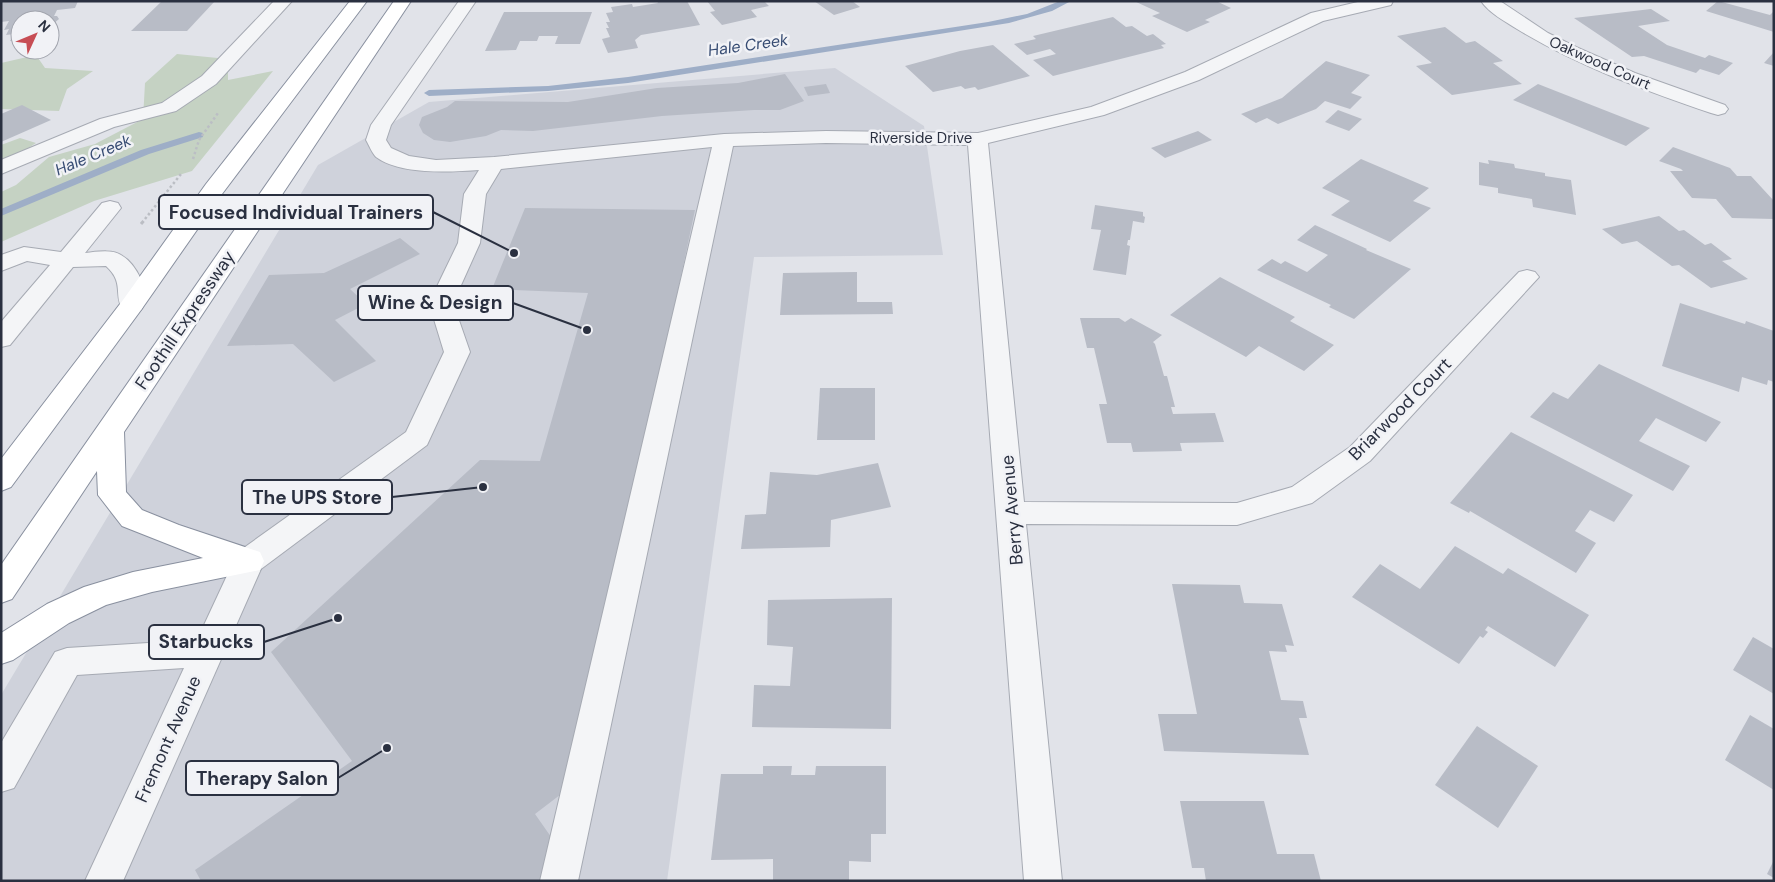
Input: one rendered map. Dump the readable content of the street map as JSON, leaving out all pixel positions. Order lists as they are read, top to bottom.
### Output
{
  "streets": {
    "highway": ["Foothill Expressway"],
    "street": [
      "Oakwood Court",
      "Riverside Drive",
      "Briarwood Court",
      "Berry Avenue",
      "Fremont Avenue"
    ]
  },
  "crossings": [
    ["Riverside Drive", "Berry Avenue"],
    ["Riverside Drive", "Fremont Avenue"],
    ["Briarwood Court", "Berry Avenue"]
  ],
  "water": ["Hale Creek"],
  "places": [
    "Focused Individual Trainers",
    "Wine & Design",
    "The UPS Store",
    "Starbucks",
    "Therapy Salon"
  ],
  "north": "top right"
}
